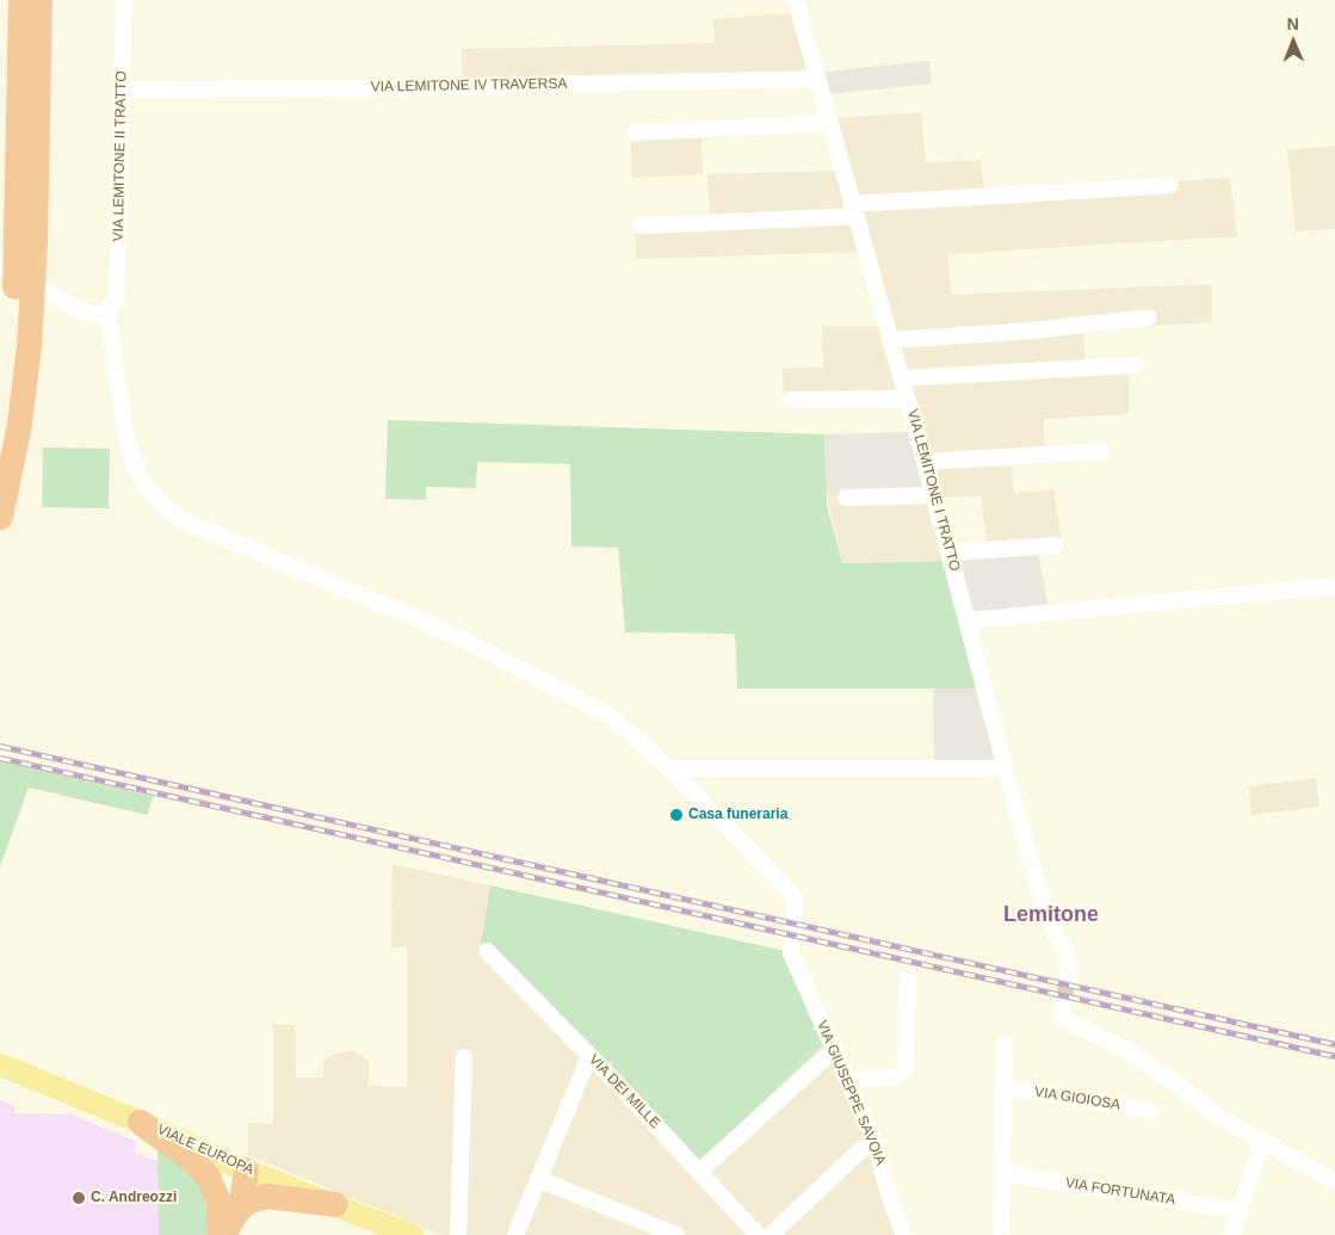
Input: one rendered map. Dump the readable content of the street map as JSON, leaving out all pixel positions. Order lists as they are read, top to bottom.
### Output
{
  "streets": {
    "main road": ["VIALE EUROPA"],
    "street": [
      "VIA LEMITONE IV TRAVERSA",
      "VIA LEMITONE II TRATTO",
      "VIA LEMITONE I TRATTO",
      "VIA DEI MILLE",
      "VIA GIUSEPPE SAVOIA",
      "VIA GIOIOSA",
      "VIA FORTUNATA"
    ]
  },
  "crossings": [
    ["VIA LEMITONE IV TRAVERSA", "VIA LEMITONE II TRATTO"],
    ["VIA LEMITONE IV TRAVERSA", "VIA LEMITONE I TRATTO"]
  ],
  "districts": ["Lemitone"],
  "places": ["Casa funeraria", "C. Andreozzi"],
  "north": "top"
}
